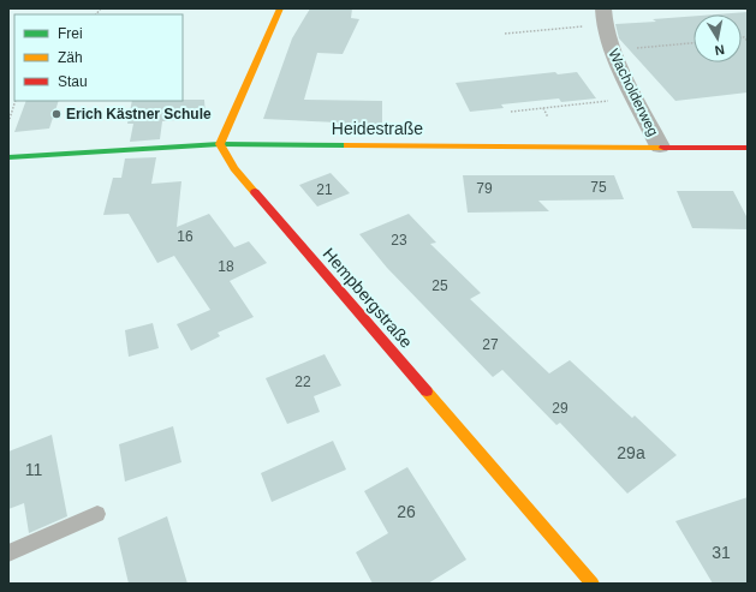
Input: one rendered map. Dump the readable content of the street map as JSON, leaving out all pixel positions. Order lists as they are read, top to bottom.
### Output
{
  "streets": {
    "street": ["Wacholderweg", "Heidestraße", "Hempbergstraße"]
  },
  "crossings": [
    ["Wacholderweg", "Heidestraße"],
    ["Heidestraße", "Hempbergstraße"]
  ],
  "places": ["Erich Kästner Schule"],
  "house_numbers": [
    "75",
    "79",
    "21",
    "16",
    "23",
    "18",
    "25",
    "27",
    "22",
    "29",
    "29a",
    "11",
    "26",
    "31"
  ],
  "legend": ["Frei", "Zäh", "Stau"],
  "north": "bottom"
}
